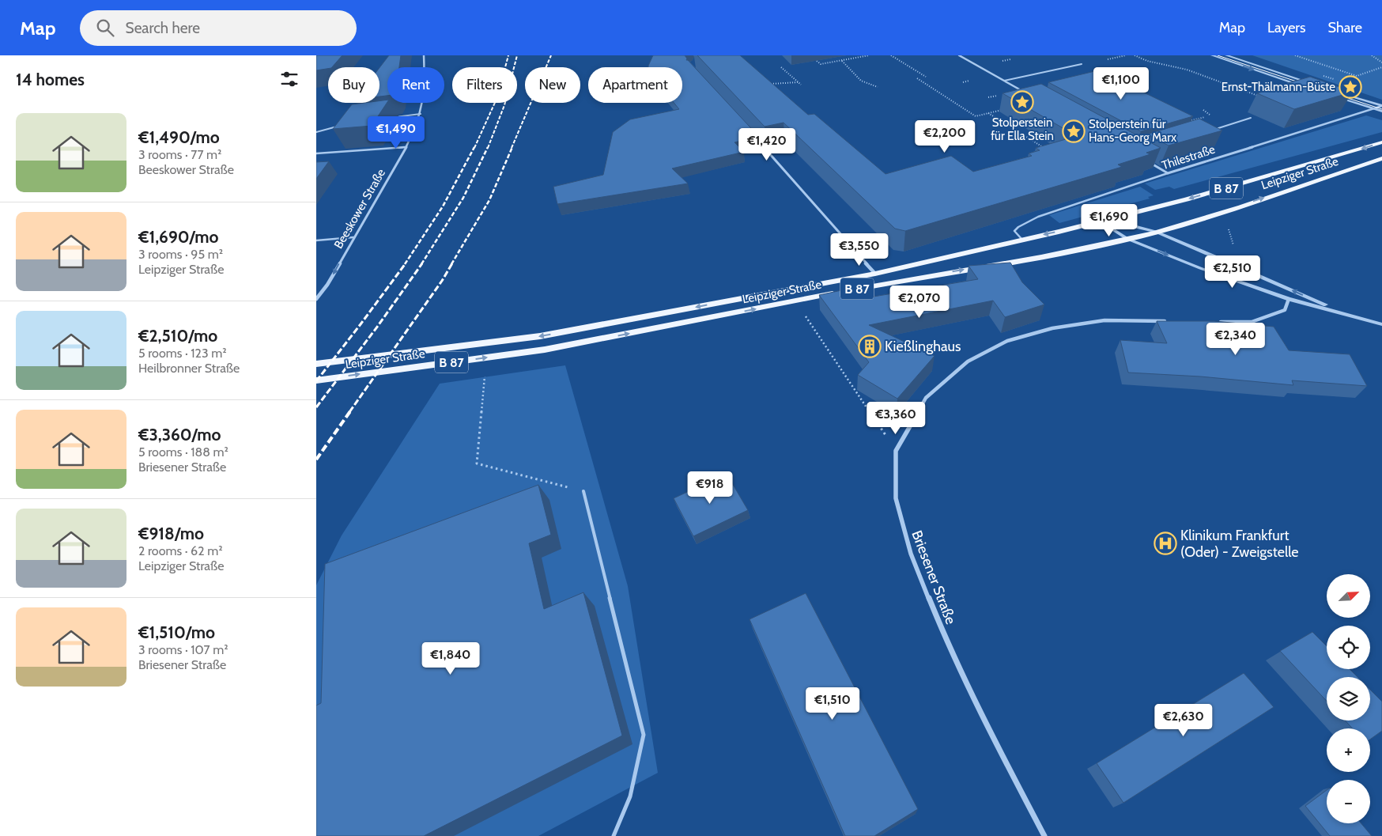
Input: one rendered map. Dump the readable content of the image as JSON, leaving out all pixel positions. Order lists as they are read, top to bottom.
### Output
{
  "streets": {
    "main road": ["Leipziger Straße", "B 87"],
    "street": ["Thilestraße", "Beeskower Straße", "Briesener Straße"]
  },
  "crossings": [
    ["Thilestraße", "Leipziger Straße"]
  ],
  "places": {
    "place": ["Ernst-Thälmann-Büste", "Stolperstein für Ella Stein", "Stolperstein für Hans-Georg Marx"],
    "building": ["Kießlinghaus"],
    "hospital": ["Klinikum Frankfurt (Oder) - Zweigstelle"]
  },
  "north": "top right",
  "page": {
    "header": "Map",
    "search": "Search here",
    "nav": ["Map", "Layers", "Share"],
    "heading": "14 homes",
    "price": [
      "€1,100",
      "€1,490",
      "€2,200",
      "€1,420",
      "€1,690",
      "€3,550",
      "€2,510",
      "€2,070",
      "€2,340",
      "€3,360",
      "€918",
      "€1,840",
      "€1,510",
      "€2,630"
    ],
    "chip": [
      "Buy",
      "Rent",
      "Filters",
      "New",
      "Apartment"
    ],
    "list": [
      {
        "name": "€1,490/mo",
        "note": "3 rooms · 77 m² · Beeskower Straße"
      },
      {
        "name": "€1,690/mo",
        "note": "3 rooms · 95 m² · Leipziger Straße"
      },
      {
        "name": "€2,510/mo",
        "note": "5 rooms · 123 m² · Heilbronner Straße"
      },
      {
        "name": "€3,360/mo",
        "note": "5 rooms · 188 m² · Briesener Straße"
      },
      {
        "name": "€918/mo",
        "note": "2 rooms · 62 m² · Leipziger Straße"
      },
      {
        "name": "€1,510/mo",
        "note": "3 rooms · 107 m² · Briesener Straße"
      }
    ],
    "map_buttons": ["+", "−"]
  }
}
